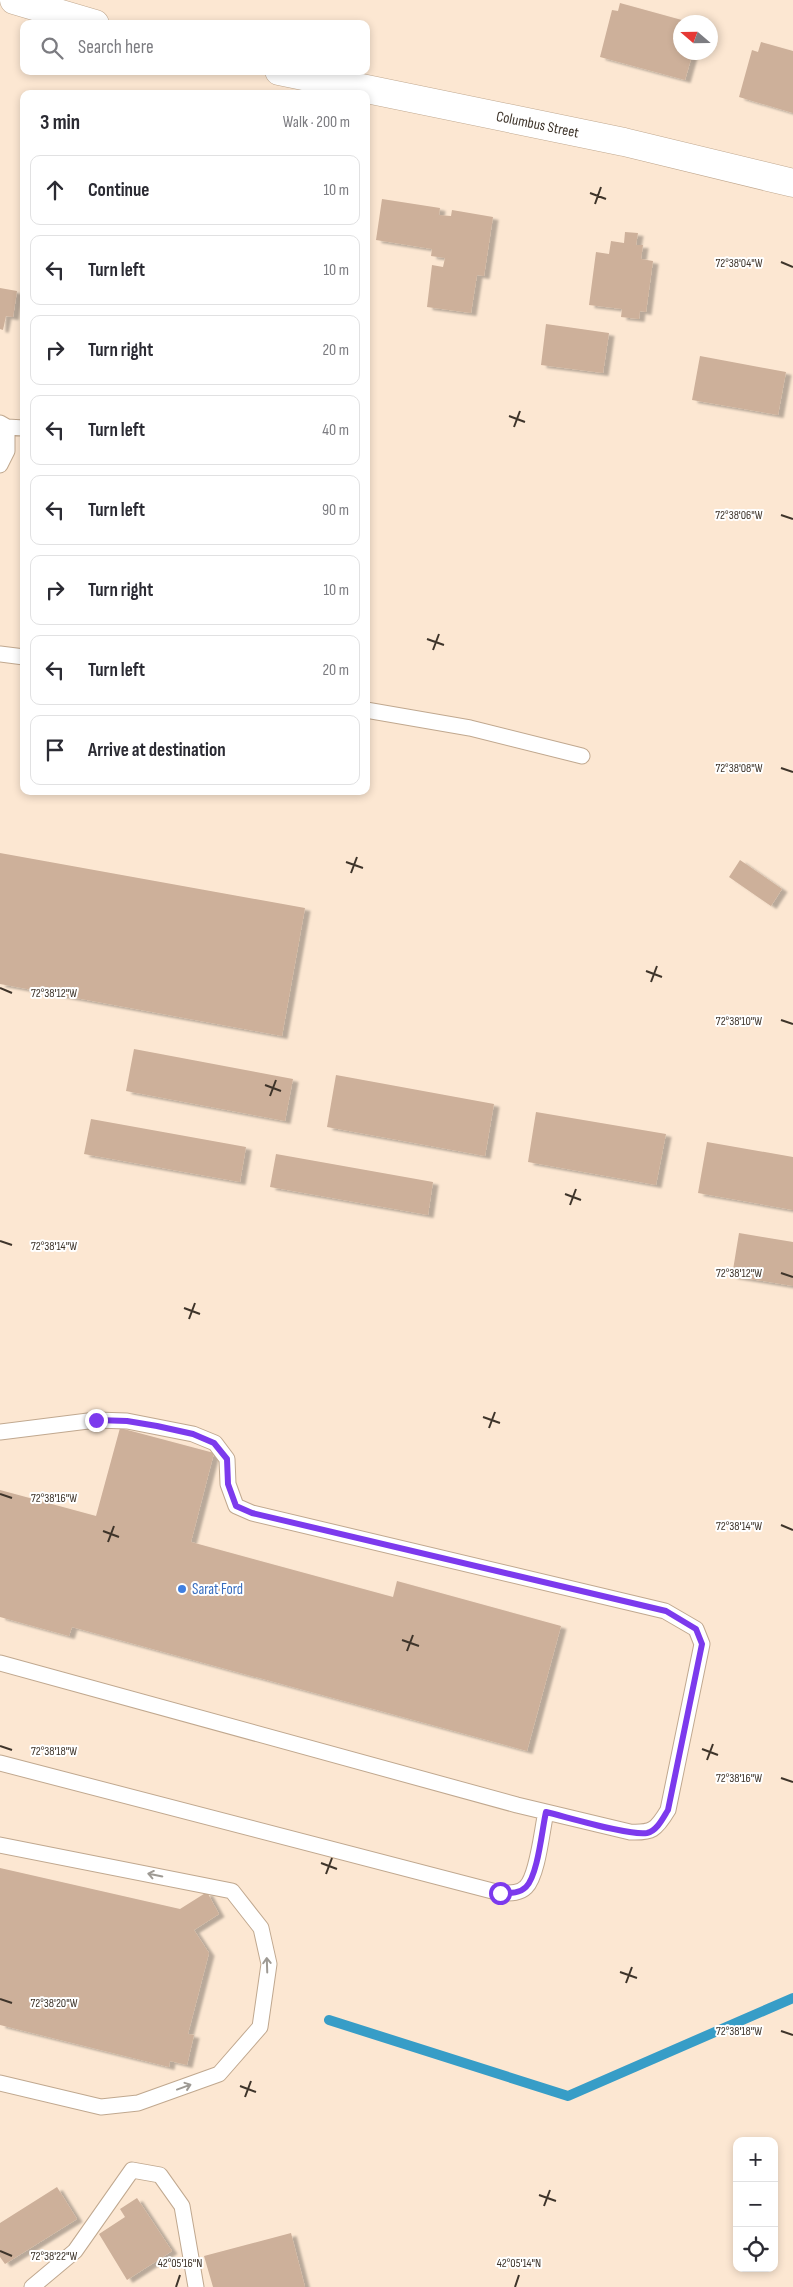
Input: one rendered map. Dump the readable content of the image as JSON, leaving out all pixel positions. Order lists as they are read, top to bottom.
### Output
{
  "streets": {
    "street": ["Columbus Street"]
  },
  "places": ["Sarat Ford"],
  "north": "left",
  "page": {
    "search": "Search here",
    "heading": ["3 min", "Walk · 200 m"],
    "list": [
      ["Continue", "10 m"],
      ["Turn left", "10 m"],
      ["Turn right", "20 m"],
      ["Turn left", "40 m"],
      ["Turn left", "90 m"],
      ["Turn right", "10 m"],
      ["Turn left", "20 m"],
      "Arrive at destination"
    ],
    "map_buttons": ["+", "−"]
  },
  "coordinates": [
    "72°38'04\"W",
    "72°38'06\"W",
    "72°38'08\"W",
    "72°38'12\"W",
    "72°38'10\"W",
    "72°38'14\"W",
    "72°38'16\"W",
    "72°38'18\"W",
    "72°38'20\"W",
    "72°38'22\"W",
    "42°05'16\"N",
    "42°05'14\"N"
  ]
}
